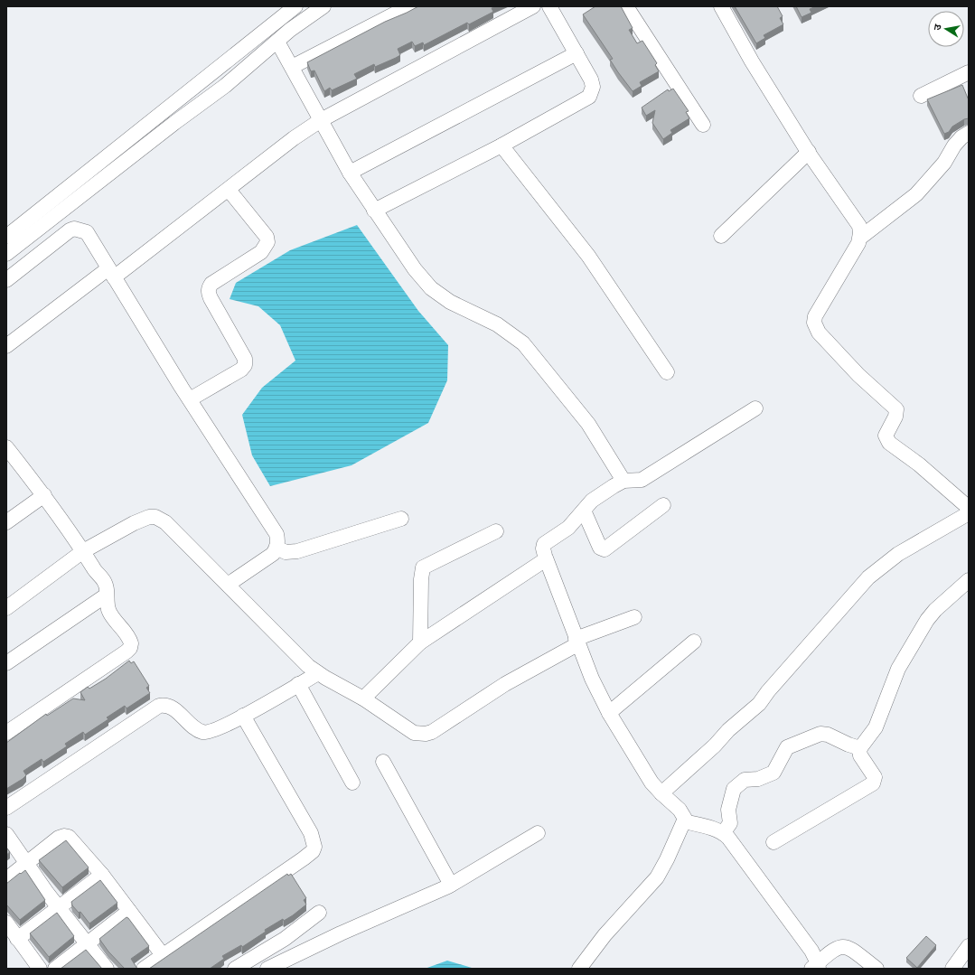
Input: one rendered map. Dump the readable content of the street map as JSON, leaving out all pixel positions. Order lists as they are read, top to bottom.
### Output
{
  "north": "left"
}
